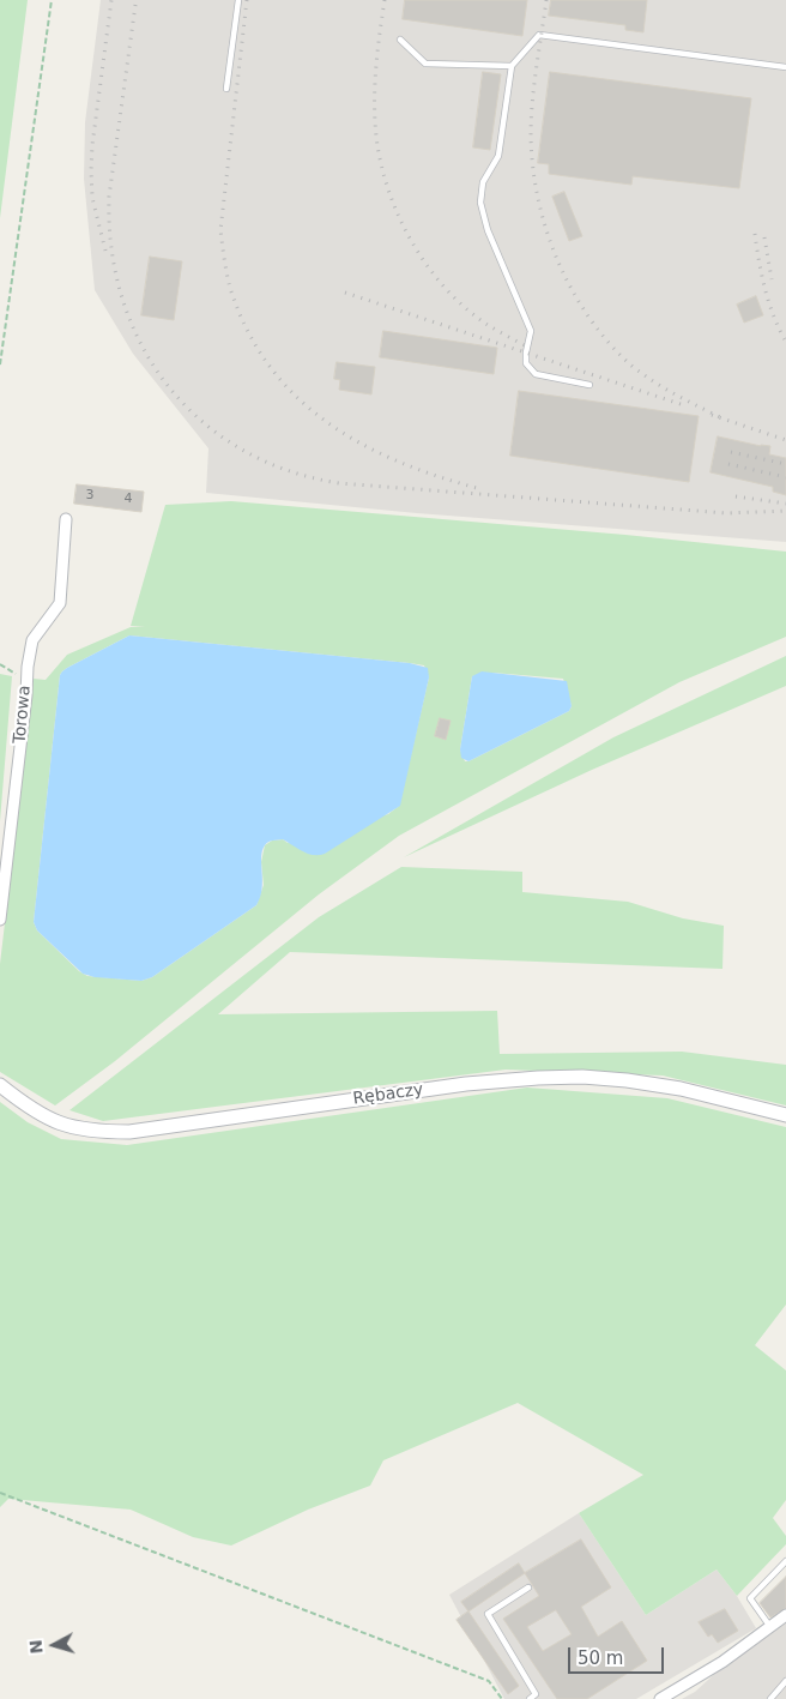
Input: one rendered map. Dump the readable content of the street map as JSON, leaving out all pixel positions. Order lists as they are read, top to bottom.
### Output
{
  "streets": {
    "street": ["Torowa", "Rębaczy"]
  },
  "house_numbers": ["3", "4"],
  "scale_bar": "50 m",
  "north": "left"
}
